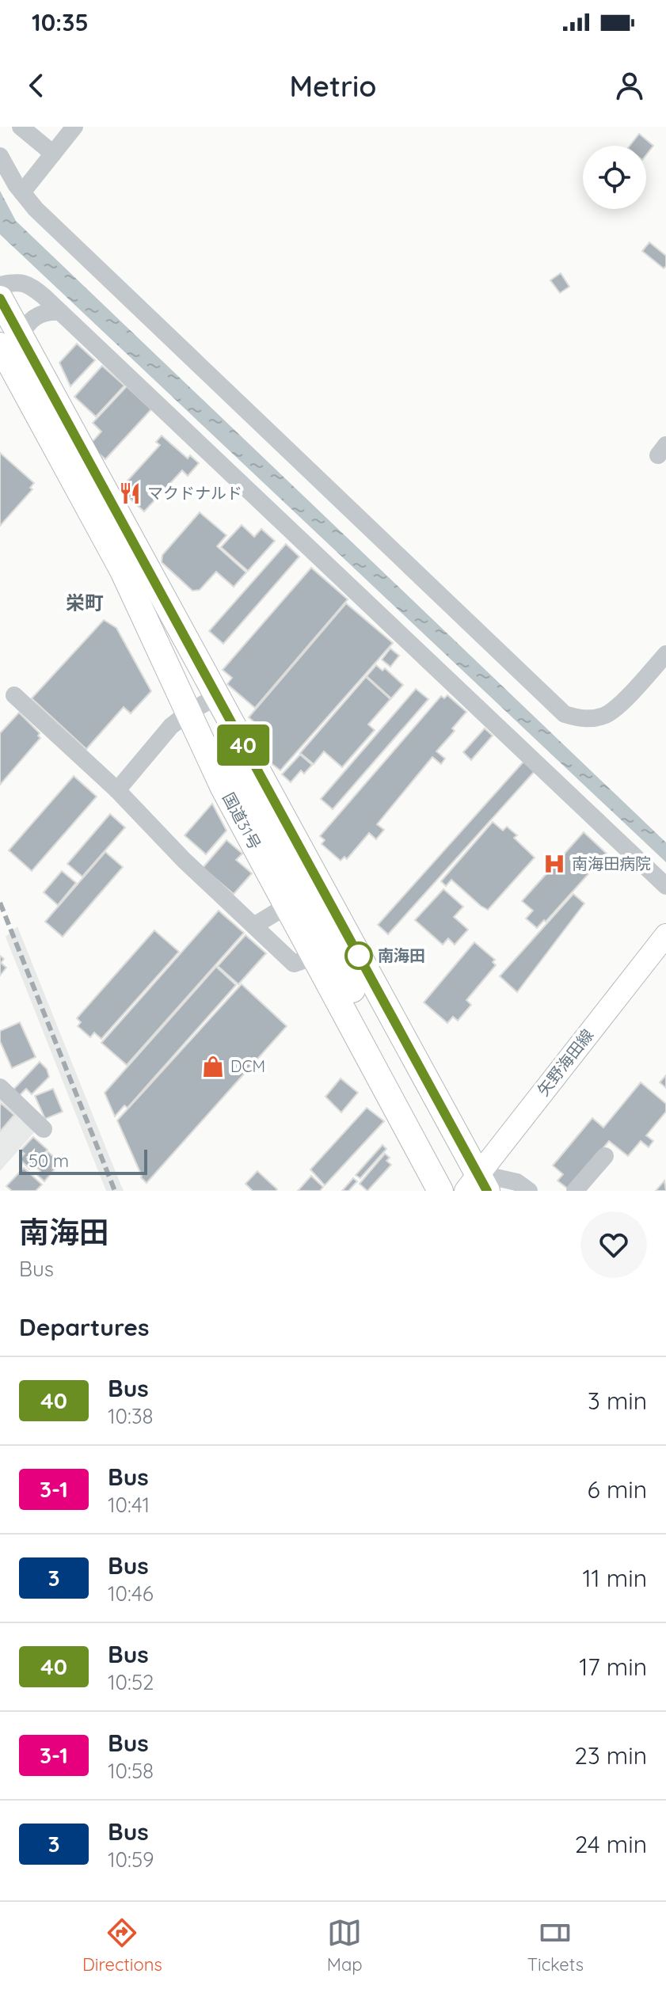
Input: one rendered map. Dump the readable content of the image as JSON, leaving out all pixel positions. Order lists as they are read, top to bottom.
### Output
{
  "streets": {
    "highway": ["国道31号"],
    "main road": ["矢野海田線"]
  },
  "crossings": [
    ["国道31号", "矢野海田線"]
  ],
  "districts": ["栄町"],
  "places": {
    "restaurant": ["マクドナルド"],
    "hospital": ["南海田病院"],
    "other": ["南海田"],
    "shop": ["DCM"]
  },
  "lines": ["bus line 40"],
  "scale_bar": "50 m",
  "page": {
    "status": "10:35",
    "header": "Metrio",
    "on_map": "40",
    "scale": "50 m",
    "heading": [
      ["南海田", "Bus"],
      "Departures"
    ],
    "list": [
      {
        "mark": "40",
        "name": "Bus",
        "note": "10:38",
        "value": "3 min"
      },
      {
        "mark": "3-1",
        "name": "Bus",
        "note": "10:41",
        "value": "6 min"
      },
      {
        "mark": "3",
        "name": "Bus",
        "note": "10:46",
        "value": "11 min"
      },
      {
        "mark": "40",
        "name": "Bus",
        "note": "10:52",
        "value": "17 min"
      },
      {
        "mark": "3-1",
        "name": "Bus",
        "note": "10:58",
        "value": "23 min"
      },
      {
        "mark": "3",
        "name": "Bus",
        "note": "10:59",
        "value": "24 min"
      }
    ],
    "tabs": ["Directions", "Map", "Tickets"]
  }
}
